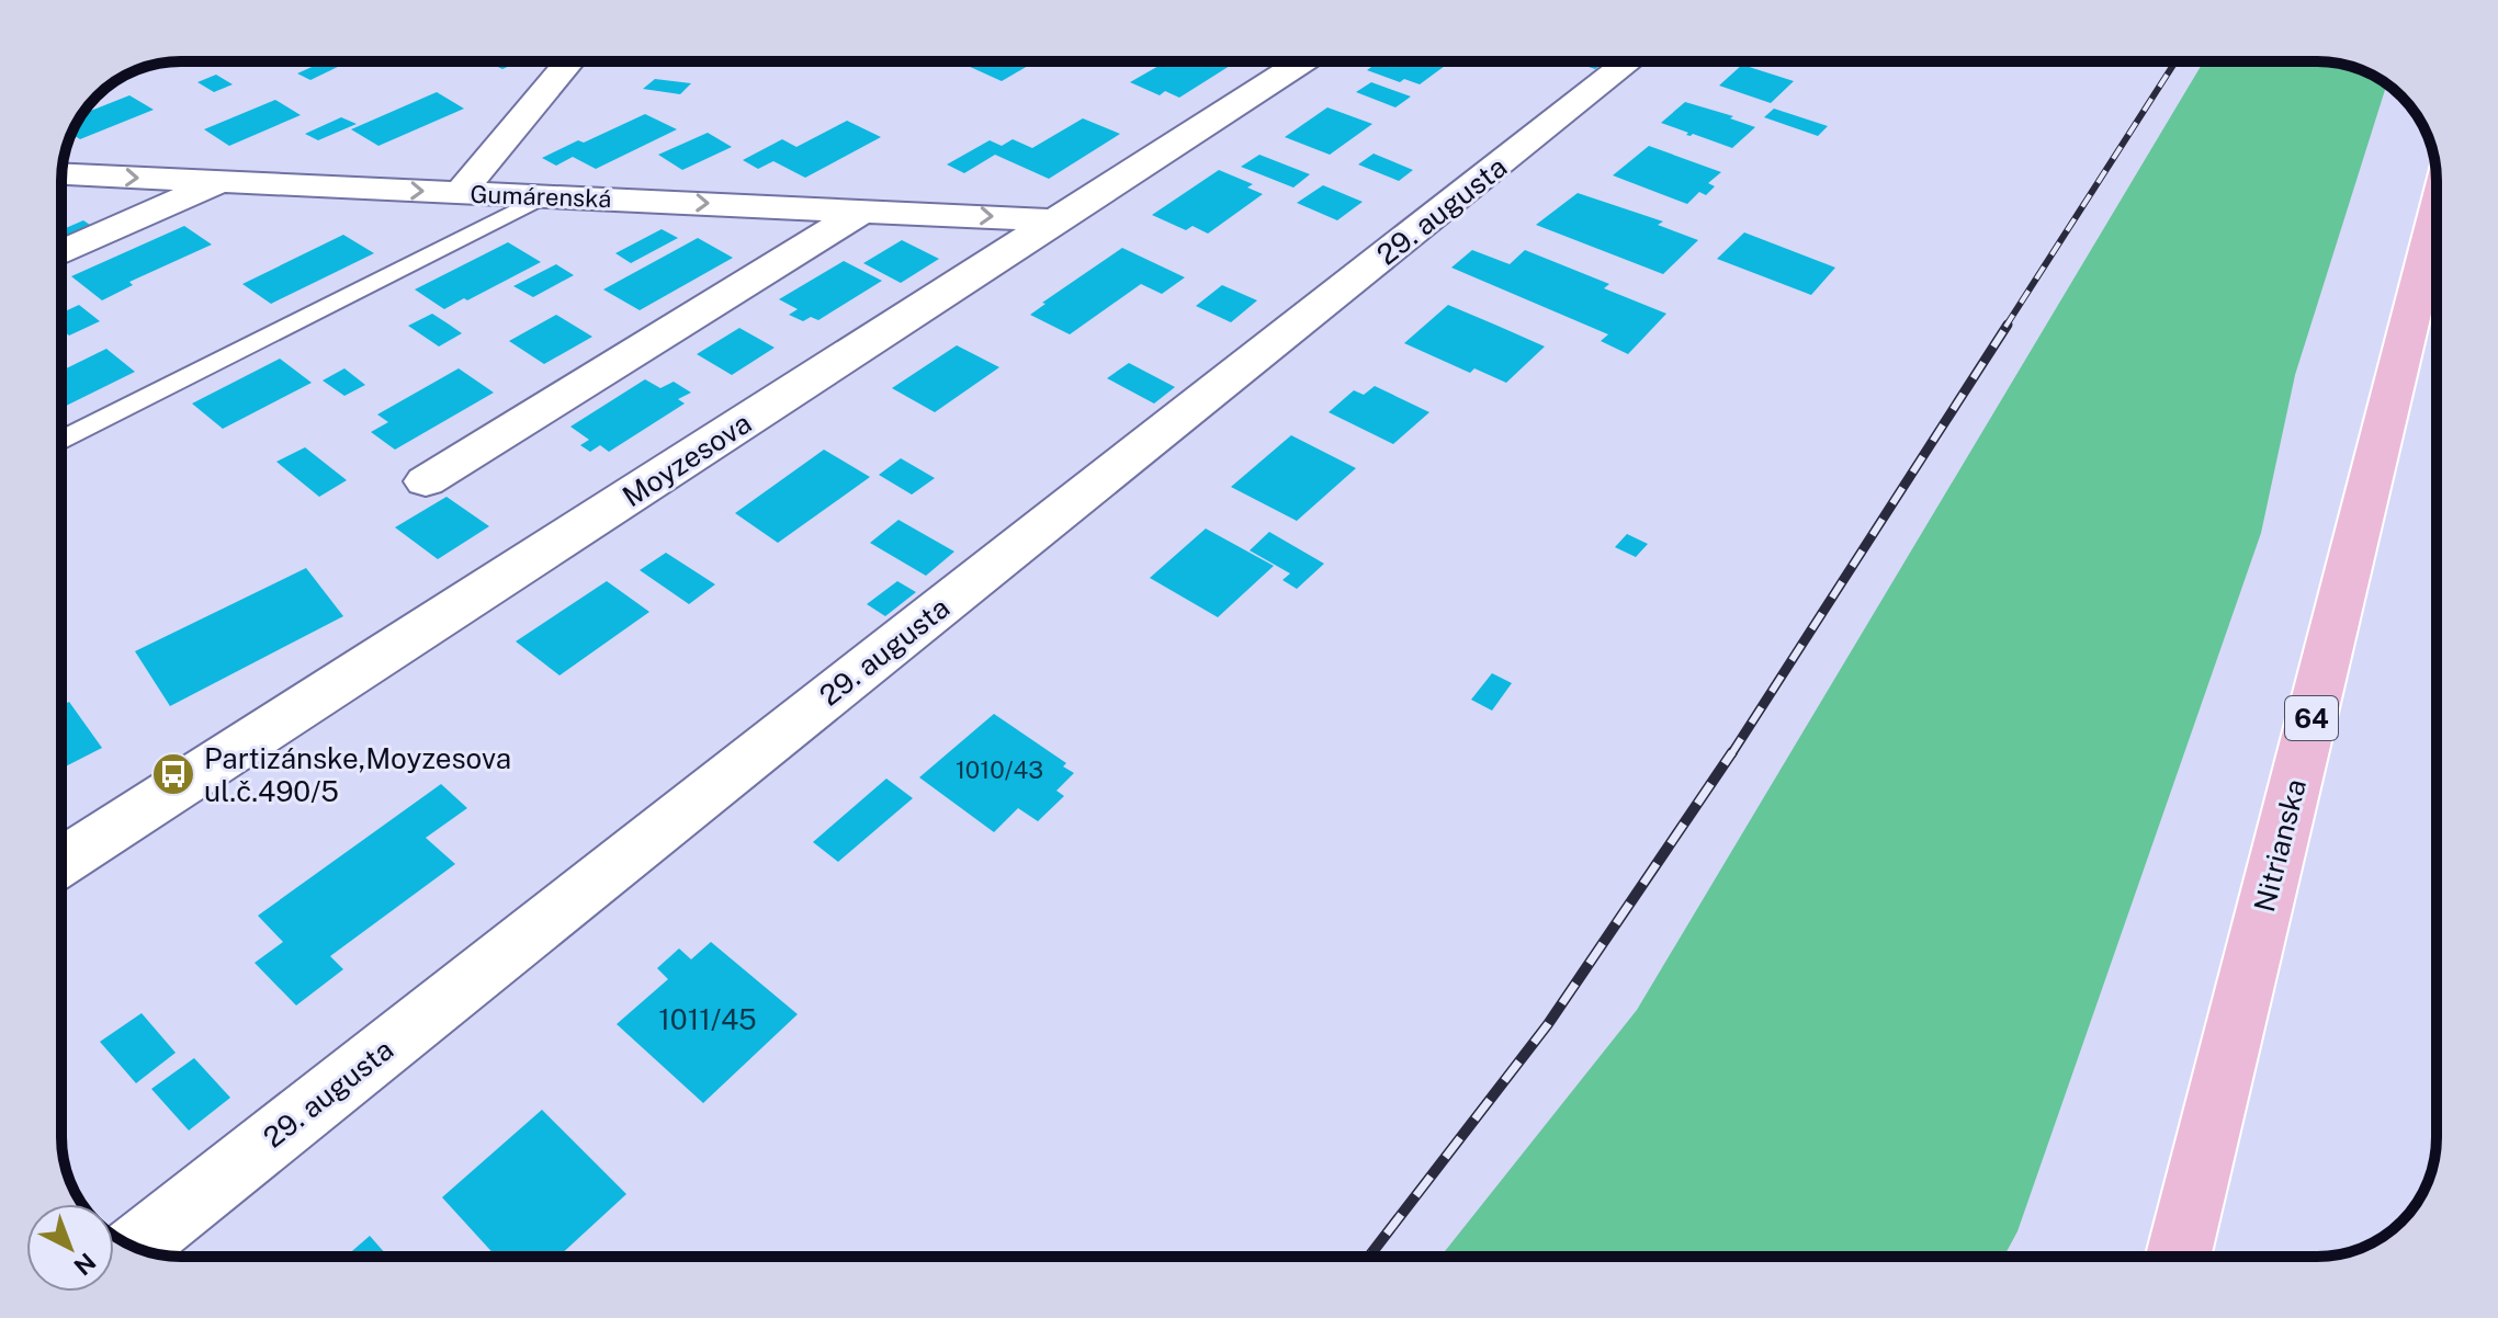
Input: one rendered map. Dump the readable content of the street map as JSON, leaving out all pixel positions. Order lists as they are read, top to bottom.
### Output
{
  "streets": {
    "main road": ["64", "Nitrianska"],
    "street": ["Gumárenská", "29. augusta", "Moyzesova"]
  },
  "crossings": [
    ["Gumárenská", "Moyzesova"]
  ],
  "one_way": ["Gumárenská"],
  "places": {
    "bus stop": ["Partizánske,Moyzesova ul.č.490/5"]
  },
  "house_numbers": ["1010/43", "1011/45"],
  "north": "bottom right"
}
